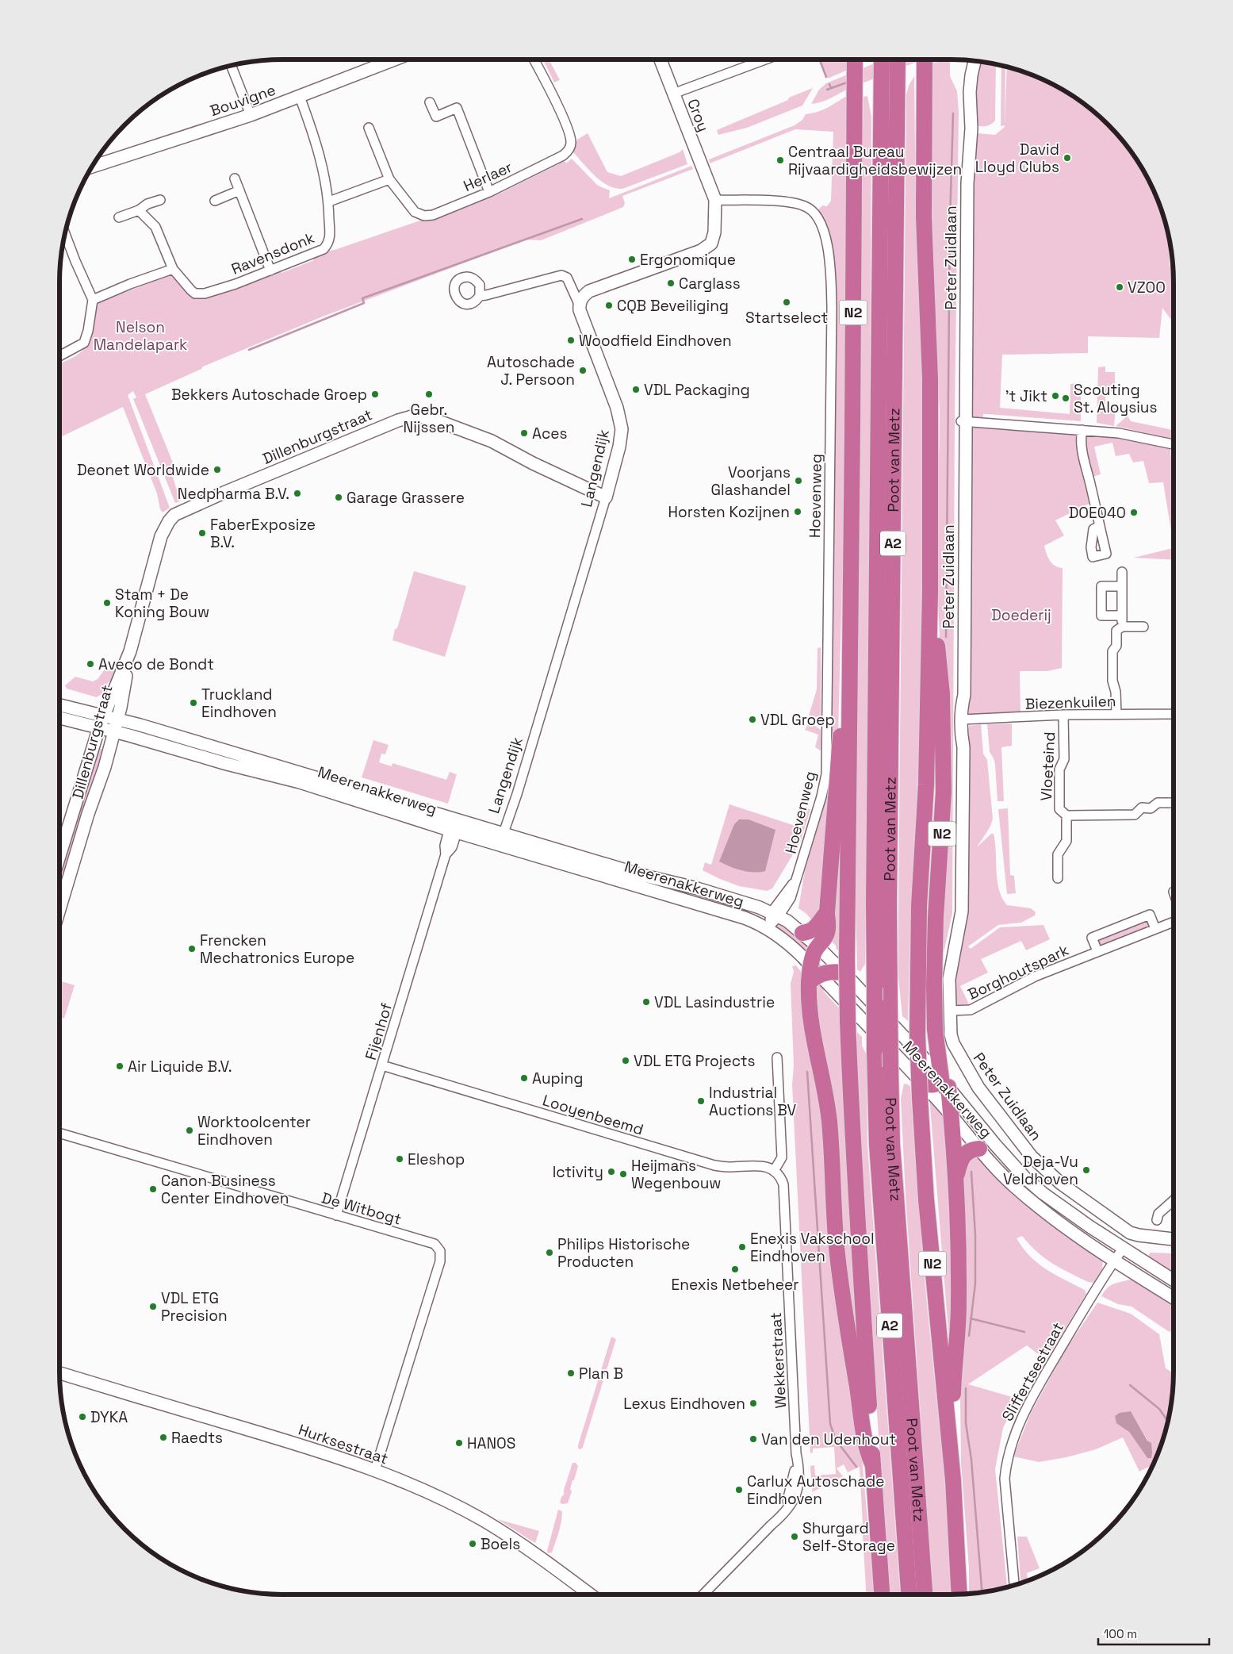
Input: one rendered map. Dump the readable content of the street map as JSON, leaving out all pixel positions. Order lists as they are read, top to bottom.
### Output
{
  "streets": {
    "highway": ["N2", "Poot van Metz", "A2"],
    "street": [
      "Bouvigne",
      "Croy",
      "Herlaer",
      "Ravensdonk",
      "Peter Zuidlaan",
      "Dillenburgstraat",
      "Langendijk",
      "Hoevenweg",
      "Biezenkuilen",
      "Vloeteind",
      "Meerenakkerweg",
      "Borghoutspark",
      "Fijenhof",
      "Looyenbeemd",
      "De Witbogt",
      "Wekkerstraat",
      "Sliffertsestraat",
      "Hurksestraat"
    ]
  },
  "crossings": [
    ["Bouvigne", "Ravensdonk"],
    ["Croy", "Hoevenweg"],
    ["Peter Zuidlaan", "Biezenkuilen"],
    ["Peter Zuidlaan", "Borghoutspark"],
    ["N2", "Poot van Metz"],
    ["N2", "Meerenakkerweg"],
    ["Dillenburgstraat", "Langendijk"],
    ["Dillenburgstraat", "Meerenakkerweg"],
    ["Poot van Metz", "Meerenakkerweg"],
    ["Langendijk", "Meerenakkerweg"],
    ["Hoevenweg", "Meerenakkerweg"],
    ["Biezenkuilen", "Vloeteind"],
    ["Meerenakkerweg", "Fijenhof"],
    ["Meerenakkerweg", "Sliffertsestraat"],
    ["Fijenhof", "Looyenbeemd"],
    ["Fijenhof", "De Witbogt"],
    ["Looyenbeemd", "Wekkerstraat"],
    ["De Witbogt", "Hurksestraat"]
  ],
  "parks": ["Nelson Mandelapark", "Doederij"],
  "places": [
    "David Lloyd Clubs",
    "Centraal Bureau Rijvaardigheidsbewijzen",
    "Ergonomique",
    "Carglass",
    "VZOO",
    "Startselect",
    "CQB Beveiliging",
    "Woodfield Eindhoven",
    "Autoschade J. Persoon",
    "VDL Packaging",
    "Bekkers Autoschade Groep",
    "Gebr. Nijssen",
    "'t Jikt",
    "Scouting St. Aloysius",
    "Aces",
    "Deonet Worldwide",
    "Voorjans Glashandel",
    "Nedpharma B.V.",
    "Garage Grassere",
    "Horsten Kozijnen",
    "DOE040",
    "FaberExposize B.V.",
    "Stam + De Koning Bouw",
    "Aveco de Bondt",
    "Truckland Eindhoven",
    "VDL Groep",
    "Frencken Mechatronics Europe",
    "VDL Lasindustrie",
    "VDL ETG Projects",
    "Air Liquide B.V.",
    "Auping",
    "Industrial Auctions BV",
    "Worktoolcenter Eindhoven",
    "Eleshop",
    "Deja-Vu Veldhoven",
    "Ictivity",
    "Heijmans Wegenbouw",
    "Canon Business Center Eindhoven",
    "Enexis Vakschool Eindhoven",
    "Philips Historische Producten",
    "Enexis Netbeheer",
    "VDL ETG Precision",
    "Plan B",
    "Lexus Eindhoven",
    "DYKA",
    "Raedts",
    "Van den Udenhout",
    "HANOS",
    "Carlux Autoschade Eindhoven",
    "Shurgard Self-Storage",
    "Boels"
  ],
  "scale_bar": "100 m"
}
